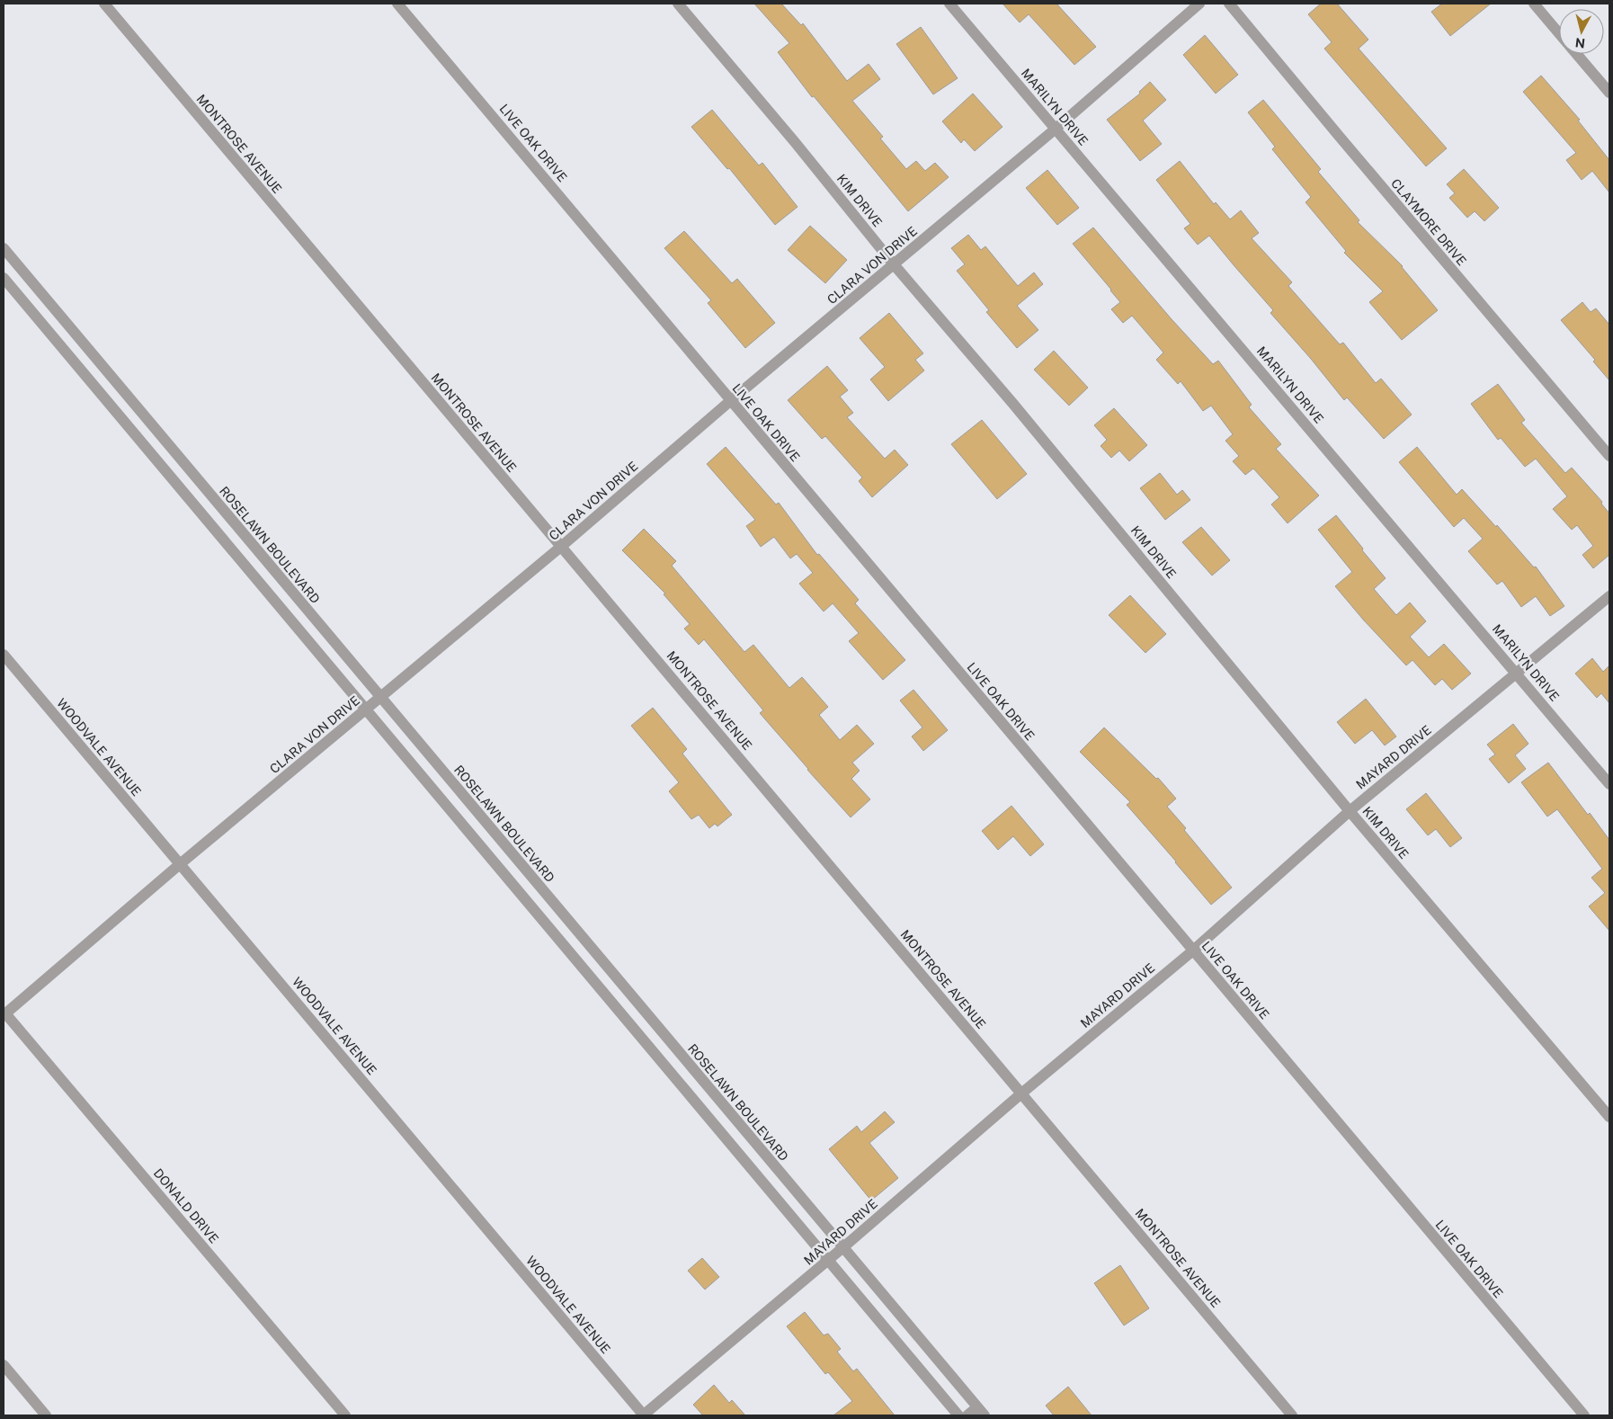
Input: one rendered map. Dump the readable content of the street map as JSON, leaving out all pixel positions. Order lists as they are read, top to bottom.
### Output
{
  "streets": {
    "street": [
      "MARILYN DRIVE",
      "LIVE OAK DRIVE",
      "MONTROSE AVENUE",
      "KIM DRIVE",
      "CLAYMORE DRIVE",
      "CLARA VON DRIVE",
      "ROSELAWN BOULEVARD",
      "WOODVALE AVENUE",
      "MAYARD DRIVE",
      "DONALD DRIVE"
    ]
  },
  "crossings": [
    ["MARILYN DRIVE", "CLARA VON DRIVE"],
    ["MARILYN DRIVE", "MAYARD DRIVE"],
    ["LIVE OAK DRIVE", "CLARA VON DRIVE"],
    ["LIVE OAK DRIVE", "MAYARD DRIVE"],
    ["MONTROSE AVENUE", "CLARA VON DRIVE"],
    ["MONTROSE AVENUE", "MAYARD DRIVE"],
    ["KIM DRIVE", "CLARA VON DRIVE"],
    ["KIM DRIVE", "MAYARD DRIVE"],
    ["CLARA VON DRIVE", "ROSELAWN BOULEVARD"],
    ["CLARA VON DRIVE", "WOODVALE AVENUE"],
    ["CLARA VON DRIVE", "DONALD DRIVE"],
    ["ROSELAWN BOULEVARD", "MAYARD DRIVE"],
    ["WOODVALE AVENUE", "MAYARD DRIVE"]
  ],
  "north": "bottom"
}
